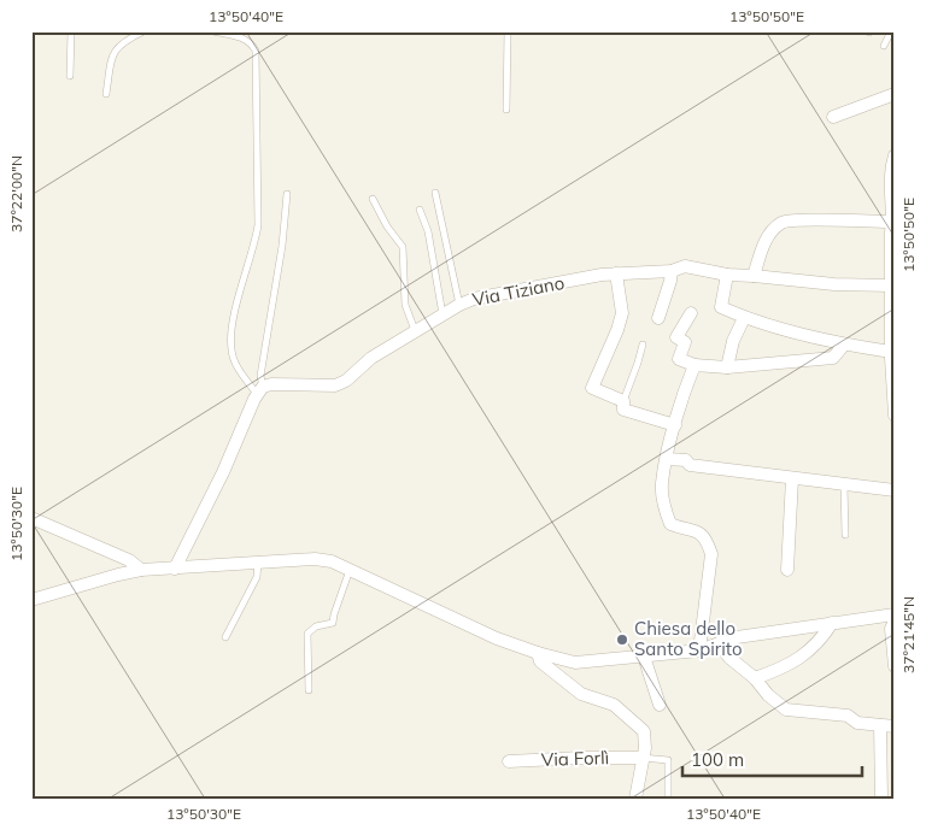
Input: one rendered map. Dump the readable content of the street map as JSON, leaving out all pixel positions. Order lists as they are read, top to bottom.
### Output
{
  "streets": {
    "street": ["Via Tiziano", "Via Forlì"]
  },
  "places": ["Chiesa dello Santo Spirito"],
  "scale_bar": "100 m",
  "coordinates": [
    "13°50'40\"E",
    "13°50'50\"E",
    "37°22'00\"N",
    "13°50'30\"E",
    "37°21'45\"N"
  ]
}
